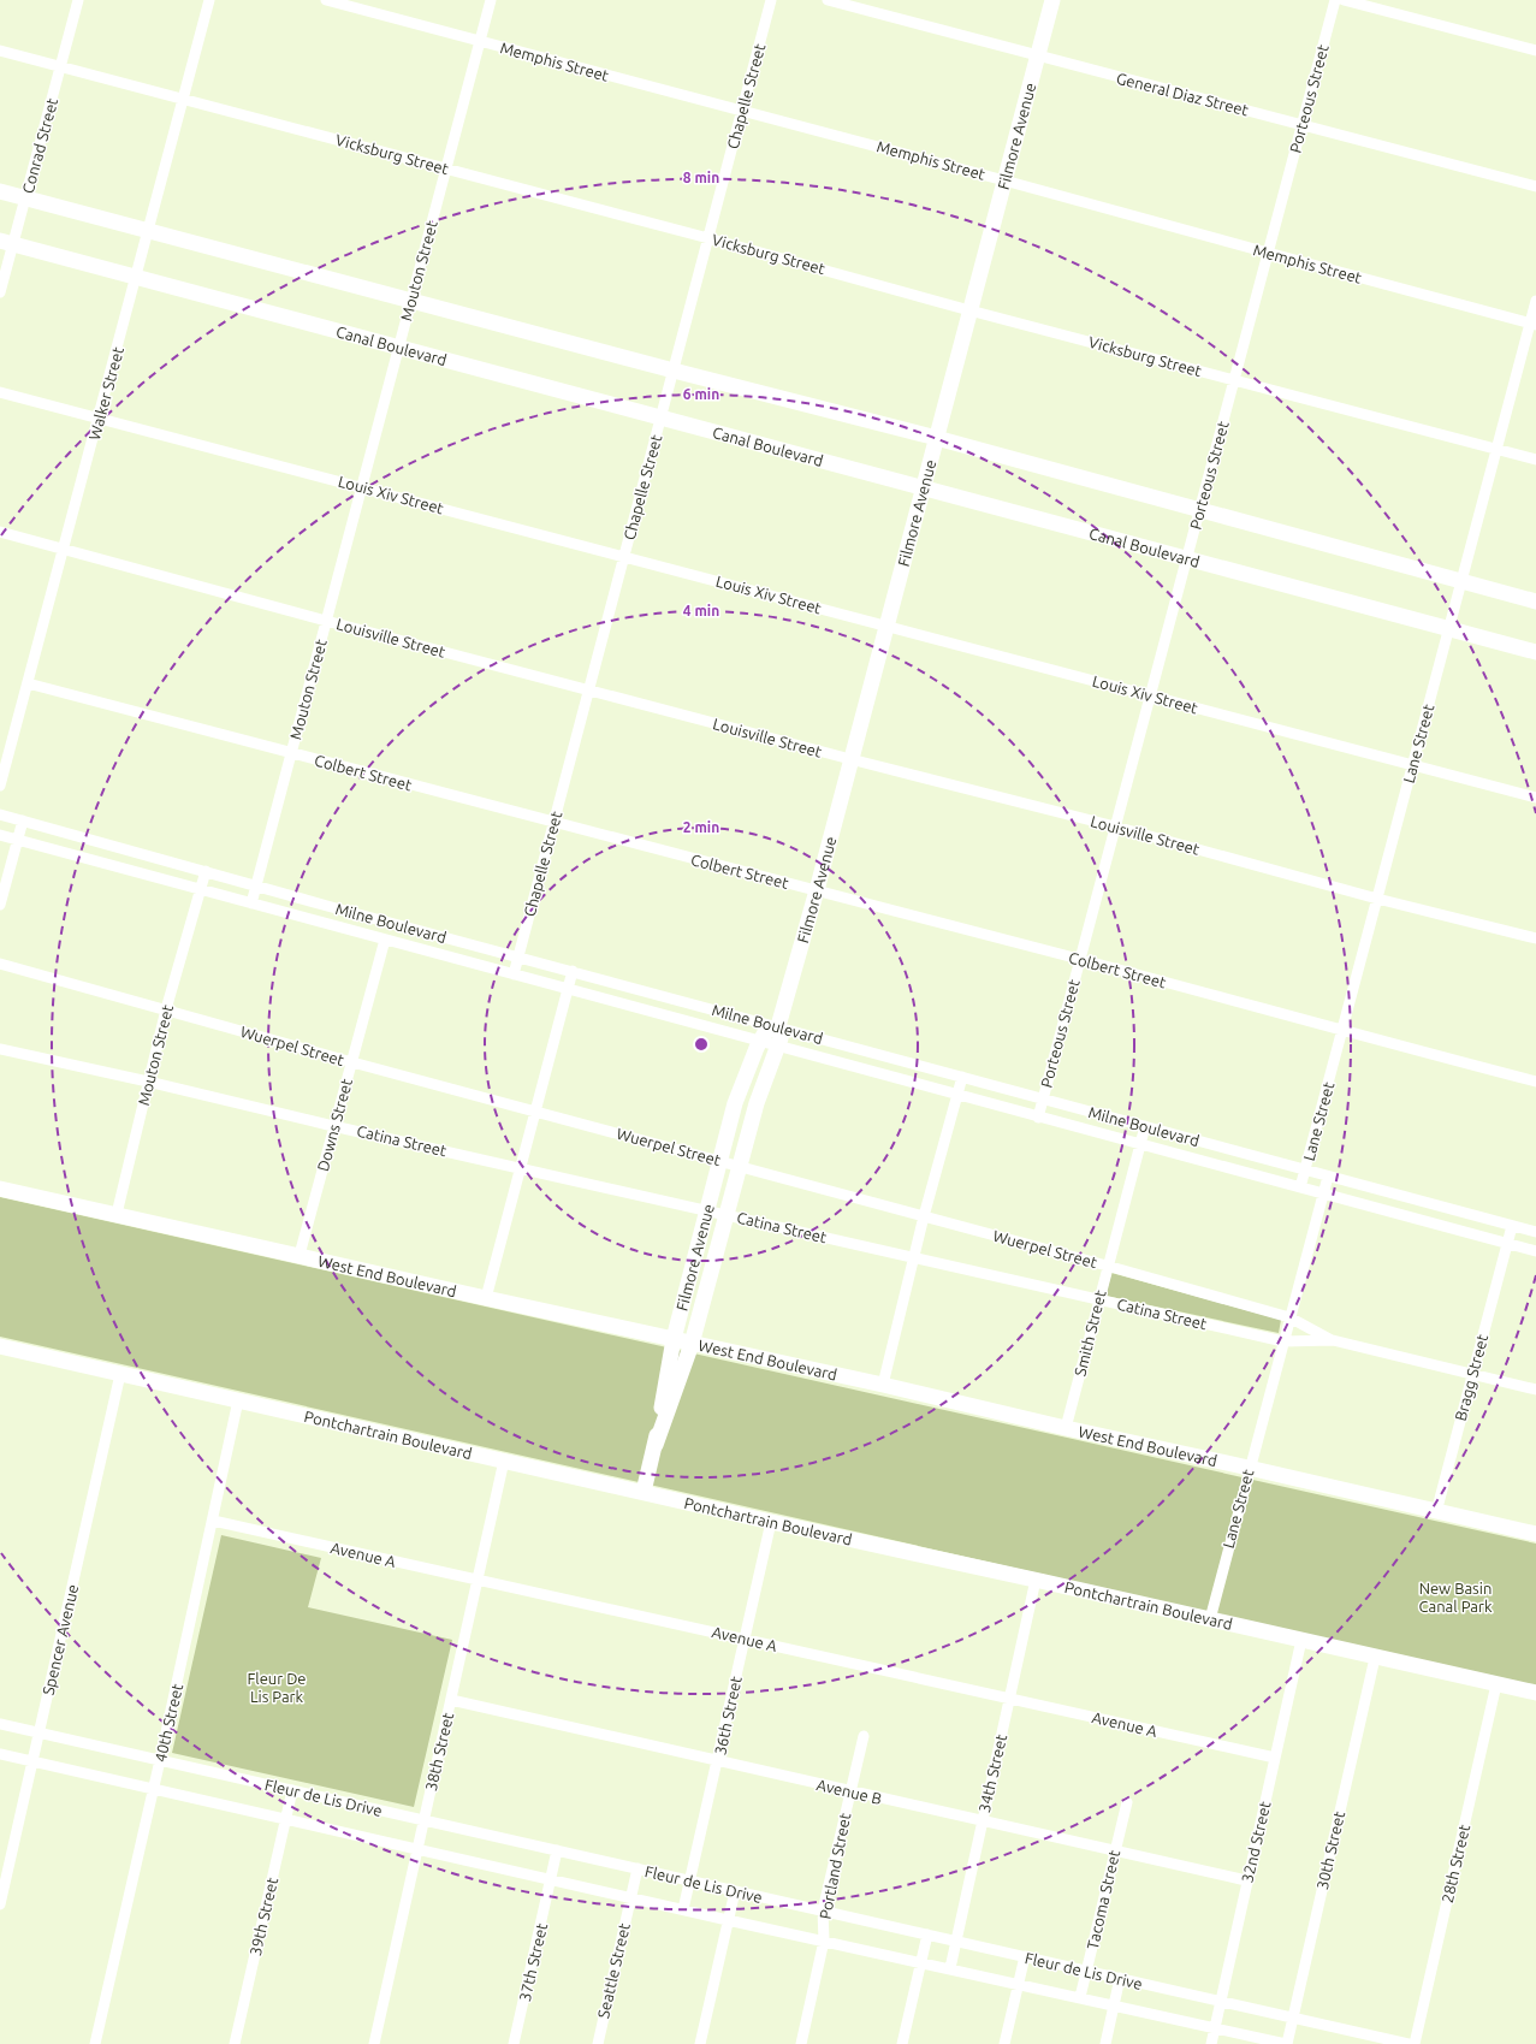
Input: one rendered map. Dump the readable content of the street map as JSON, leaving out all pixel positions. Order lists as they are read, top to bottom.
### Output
{
  "streets": {
    "main road": [
      "Filmore Avenue",
      "Canal Boulevard",
      "West End Boulevard",
      "Pontchartrain Boulevard"
    ],
    "street": [
      "Memphis Street",
      "General Diaz Street",
      "Chapelle Street",
      "Porteous Street",
      "Conrad Street",
      "Vicksburg Street",
      "Mouton Street",
      "Walker Street",
      "Louis Xiv Street",
      "Louisville Street",
      "Lane Street",
      "Colbert Street",
      "Milne Boulevard",
      "Wuerpel Street",
      "Downs Street",
      "Catina Street",
      "Smith Street",
      "Bragg Street",
      "Avenue A",
      "Spencer Avenue",
      "36th Street",
      "40th Street",
      "38th Street",
      "34th Street",
      "Avenue B",
      "Fleur de Lis Drive",
      "32nd Street",
      "30th Street",
      "28th Street",
      "Portland Street",
      "Tacoma Street",
      "39th Street",
      "37th Street",
      "Seattle Street"
    ]
  },
  "crossings": [
    ["Memphis Street", "Chapelle Street"],
    ["Memphis Street", "Porteous Street"],
    ["Memphis Street", "Filmore Avenue"],
    ["Memphis Street", "Mouton Street"],
    ["Memphis Street", "Lane Street"],
    ["General Diaz Street", "Porteous Street"],
    ["General Diaz Street", "Filmore Avenue"],
    ["Chapelle Street", "Vicksburg Street"],
    ["Chapelle Street", "Canal Boulevard"],
    ["Chapelle Street", "Louis Xiv Street"],
    ["Chapelle Street", "Louisville Street"],
    ["Chapelle Street", "Colbert Street"],
    ["Chapelle Street", "Milne Boulevard"],
    ["Porteous Street", "Vicksburg Street"],
    ["Porteous Street", "Canal Boulevard"],
    ["Porteous Street", "Louis Xiv Street"],
    ["Porteous Street", "Louisville Street"],
    ["Porteous Street", "Colbert Street"],
    ["Porteous Street", "Milne Boulevard"],
    ["Filmore Avenue", "Vicksburg Street"],
    ["Filmore Avenue", "Canal Boulevard"],
    ["Filmore Avenue", "Louis Xiv Street"],
    ["Filmore Avenue", "Louisville Street"],
    ["Filmore Avenue", "Colbert Street"],
    ["Filmore Avenue", "Milne Boulevard"],
    ["Filmore Avenue", "Wuerpel Street"],
    ["Filmore Avenue", "Catina Street"],
    ["Filmore Avenue", "West End Boulevard"],
    ["Filmore Avenue", "Pontchartrain Boulevard"],
    ["Conrad Street", "Vicksburg Street"],
    ["Conrad Street", "Canal Boulevard"],
    ["Vicksburg Street", "Mouton Street"],
    ["Vicksburg Street", "Walker Street"],
    ["Vicksburg Street", "Lane Street"],
    ["Mouton Street", "Canal Boulevard"],
    ["Mouton Street", "Louis Xiv Street"],
    ["Mouton Street", "Louisville Street"],
    ["Mouton Street", "Colbert Street"],
    ["Mouton Street", "Milne Boulevard"],
    ["Mouton Street", "Wuerpel Street"],
    ["Mouton Street", "Catina Street"],
    ["Mouton Street", "West End Boulevard"],
    ["Canal Boulevard", "Walker Street"],
    ["Canal Boulevard", "Lane Street"],
    ["Walker Street", "Louis Xiv Street"],
    ["Walker Street", "Louisville Street"],
    ["Walker Street", "Colbert Street"],
    ["Louis Xiv Street", "Lane Street"],
    ["Louisville Street", "Lane Street"],
    ["Lane Street", "Colbert Street"],
    ["Lane Street", "Milne Boulevard"],
    ["Lane Street", "Wuerpel Street"],
    ["Lane Street", "Catina Street"],
    ["Lane Street", "West End Boulevard"],
    ["Lane Street", "Pontchartrain Boulevard"],
    ["Milne Boulevard", "Downs Street"],
    ["Milne Boulevard", "Smith Street"],
    ["Milne Boulevard", "Bragg Street"],
    ["Wuerpel Street", "Downs Street"],
    ["Wuerpel Street", "Catina Street"],
    ["Wuerpel Street", "Smith Street"],
    ["Downs Street", "Catina Street"],
    ["Downs Street", "West End Boulevard"],
    ["Catina Street", "Smith Street"],
    ["Catina Street", "Bragg Street"],
    ["West End Boulevard", "Smith Street"],
    ["West End Boulevard", "Bragg Street"],
    ["Pontchartrain Boulevard", "Spencer Avenue"],
    ["Pontchartrain Boulevard", "36th Street"],
    ["Pontchartrain Boulevard", "40th Street"],
    ["Pontchartrain Boulevard", "38th Street"],
    ["Pontchartrain Boulevard", "34th Street"],
    ["Pontchartrain Boulevard", "32nd Street"],
    ["Pontchartrain Boulevard", "30th Street"],
    ["Pontchartrain Boulevard", "28th Street"],
    ["Avenue A", "36th Street"],
    ["Avenue A", "40th Street"],
    ["Avenue A", "38th Street"],
    ["Avenue A", "34th Street"],
    ["Avenue A", "32nd Street"],
    ["Spencer Avenue", "Fleur de Lis Drive"],
    ["36th Street", "Avenue B"],
    ["36th Street", "Fleur de Lis Drive"],
    ["40th Street", "Fleur de Lis Drive"],
    ["38th Street", "Avenue B"],
    ["38th Street", "Fleur de Lis Drive"],
    ["34th Street", "Avenue B"],
    ["34th Street", "Fleur de Lis Drive"],
    ["Avenue B", "32nd Street"],
    ["Avenue B", "Portland Street"],
    ["Avenue B", "Tacoma Street"],
    ["Fleur de Lis Drive", "32nd Street"],
    ["Fleur de Lis Drive", "30th Street"],
    ["Fleur de Lis Drive", "Portland Street"],
    ["Fleur de Lis Drive", "Tacoma Street"],
    ["Fleur de Lis Drive", "39th Street"],
    ["Fleur de Lis Drive", "37th Street"],
    ["Fleur de Lis Drive", "Seattle Street"]
  ],
  "parks": ["New Basin Canal Park", "Fleur De Lis Park"],
  "rings": [
    "8 min",
    "6 min",
    "4 min",
    "2 min"
  ]
}
